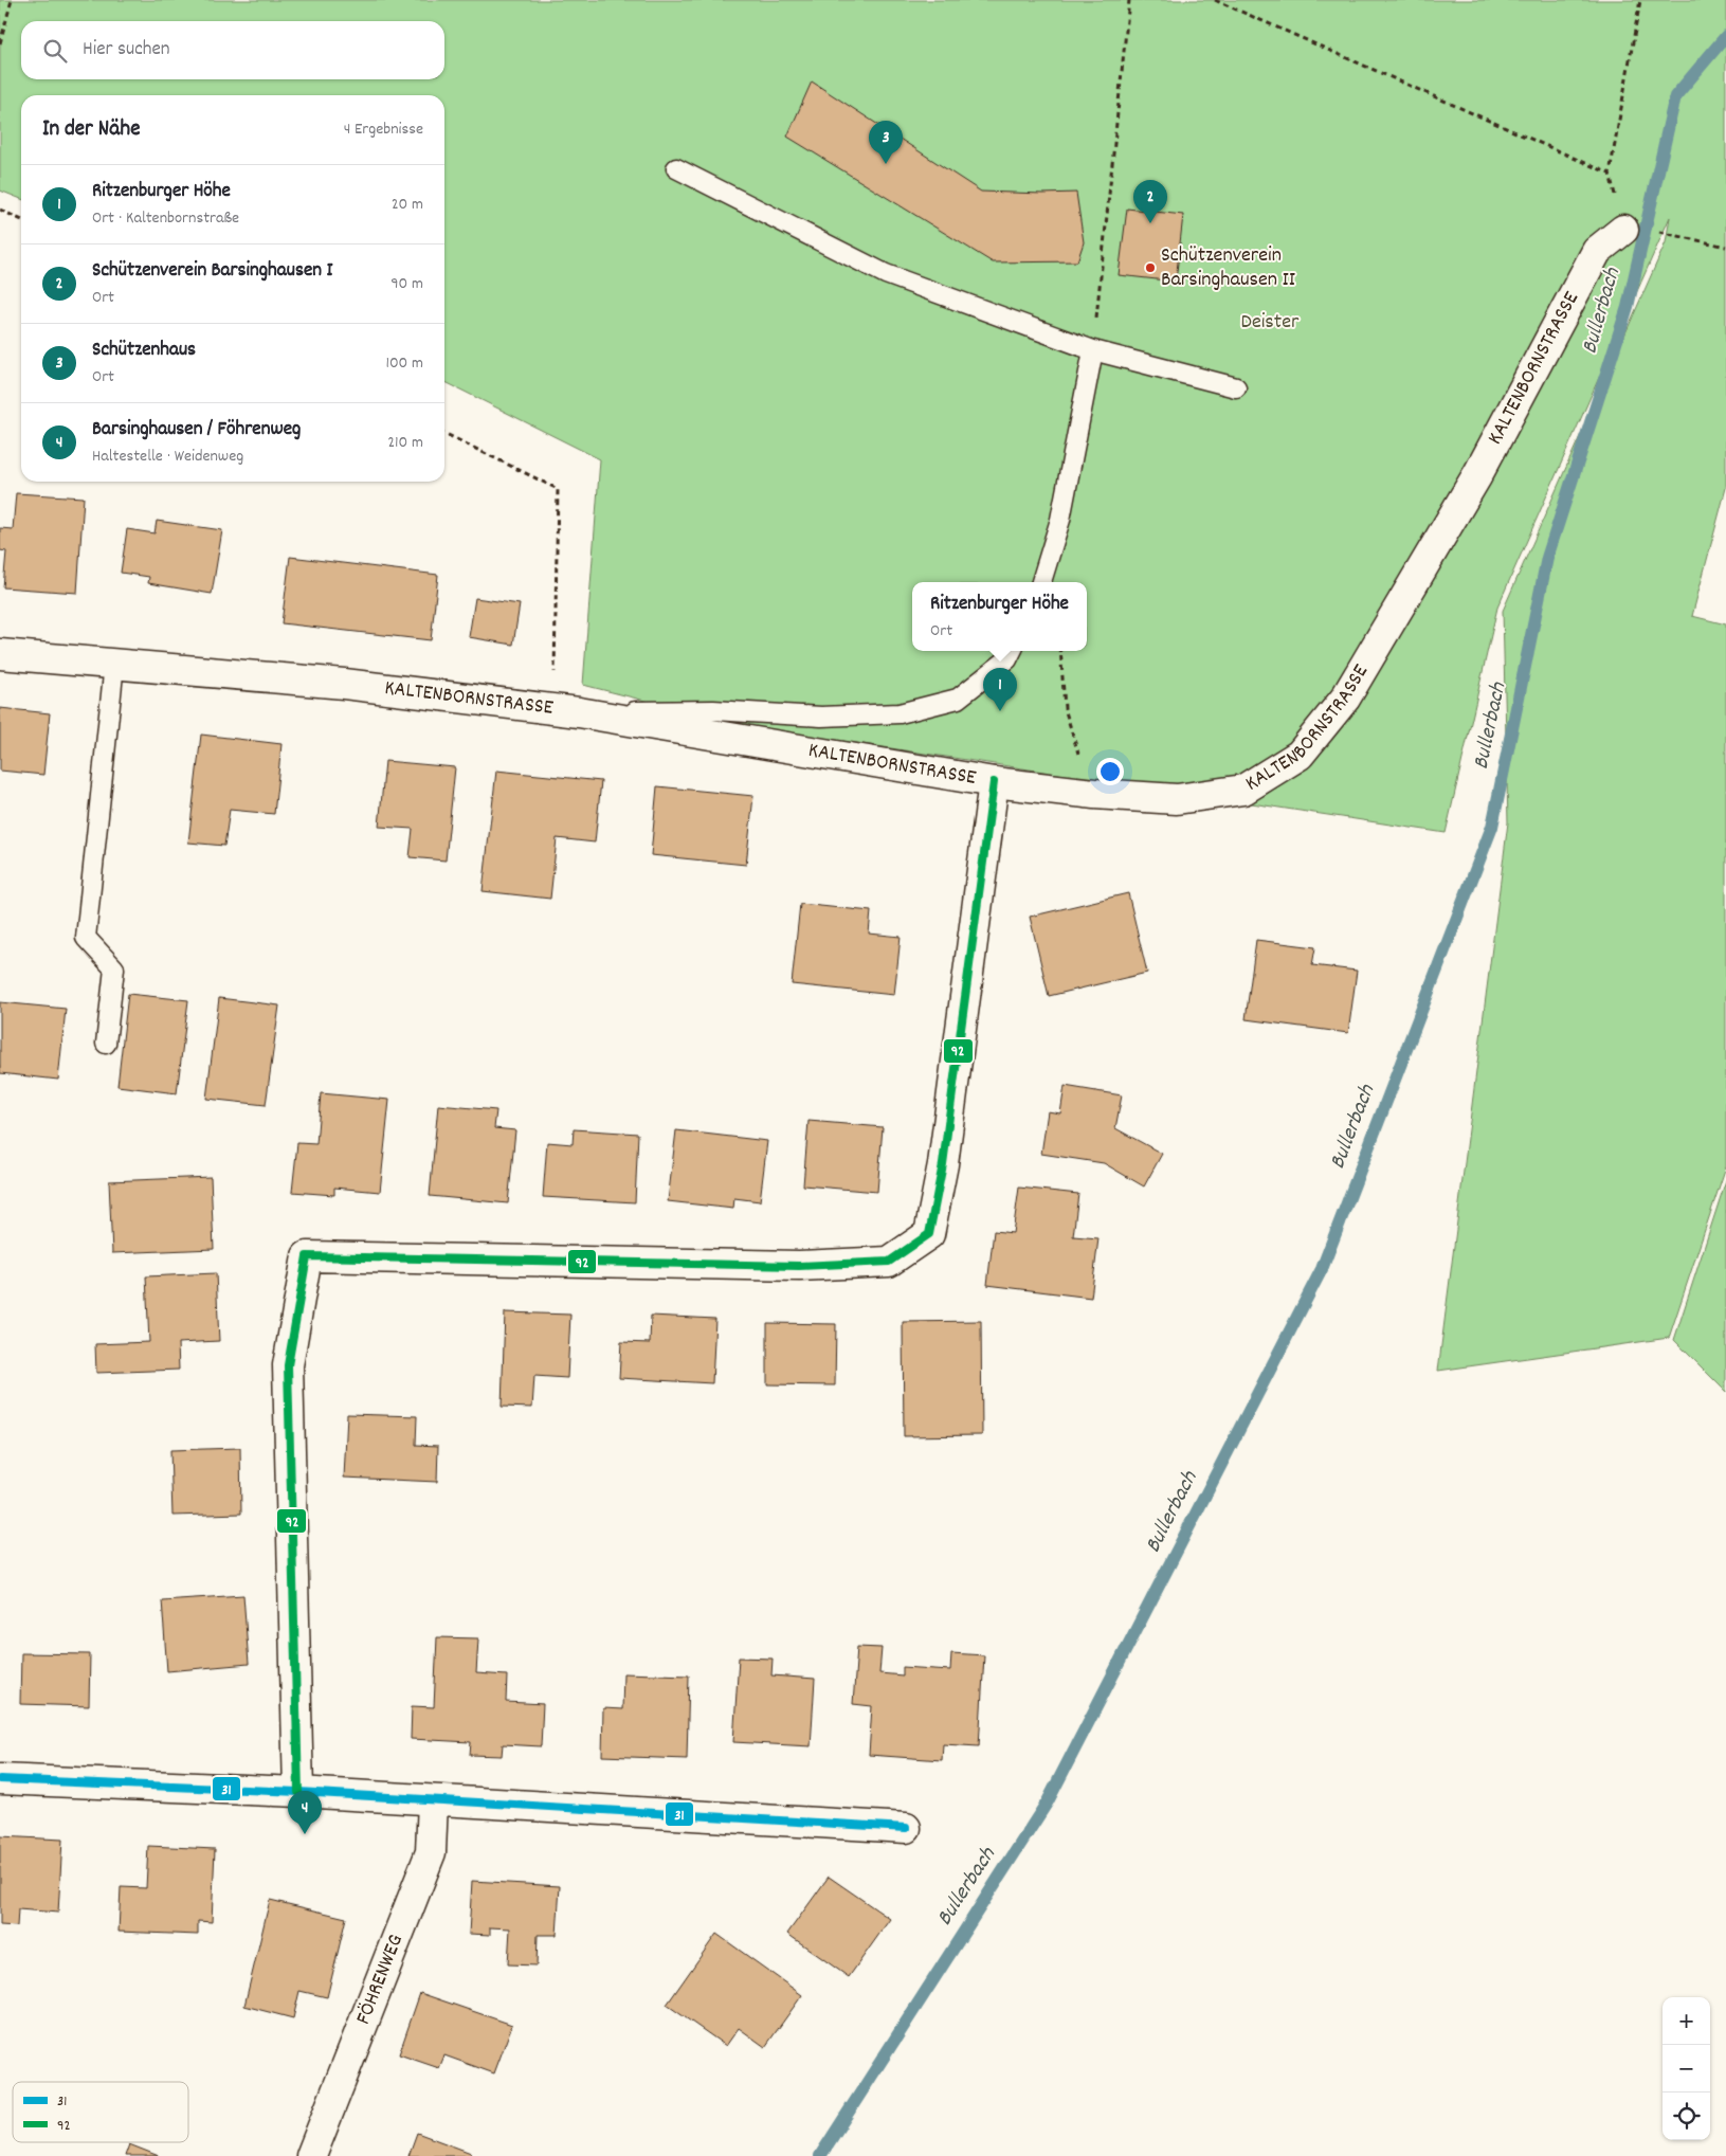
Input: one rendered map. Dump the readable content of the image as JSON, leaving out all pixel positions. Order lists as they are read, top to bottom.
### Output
{
  "streets": {
    "street": ["KALTENBORNSTRASSE", "FÖHRENWEG"]
  },
  "water": ["Bullerbach"],
  "parks": ["Deister"],
  "places": ["Schützenverein Barsinghausen II"],
  "lines": ["transit line 92", "transit line 31"],
  "legend": ["31", "92"],
  "page": {
    "search": "Hier suchen",
    "heading": ["In der Nähe", "4 Ergebnisse"],
    "pins": [
      "3",
      "2",
      "1",
      "4"
    ],
    "list": [
      {
        "mark": "1",
        "name": "Ritzenburger Höhe",
        "note": "Ort · Kaltenbornstraße",
        "value": "20 m"
      },
      {
        "mark": "2",
        "name": "Schützenverein Barsinghausen I",
        "note": "Ort",
        "value": "90 m"
      },
      {
        "mark": "3",
        "name": "Schützenhaus",
        "note": "Ort",
        "value": "100 m"
      },
      {
        "mark": "4",
        "name": "Barsinghausen / Föhrenweg",
        "note": "Haltestelle · Weidenweg",
        "value": "210 m"
      }
    ],
    "popup": ["Ritzenburger Höhe", "Ort"],
    "map_buttons": ["+", "−"]
  }
}
